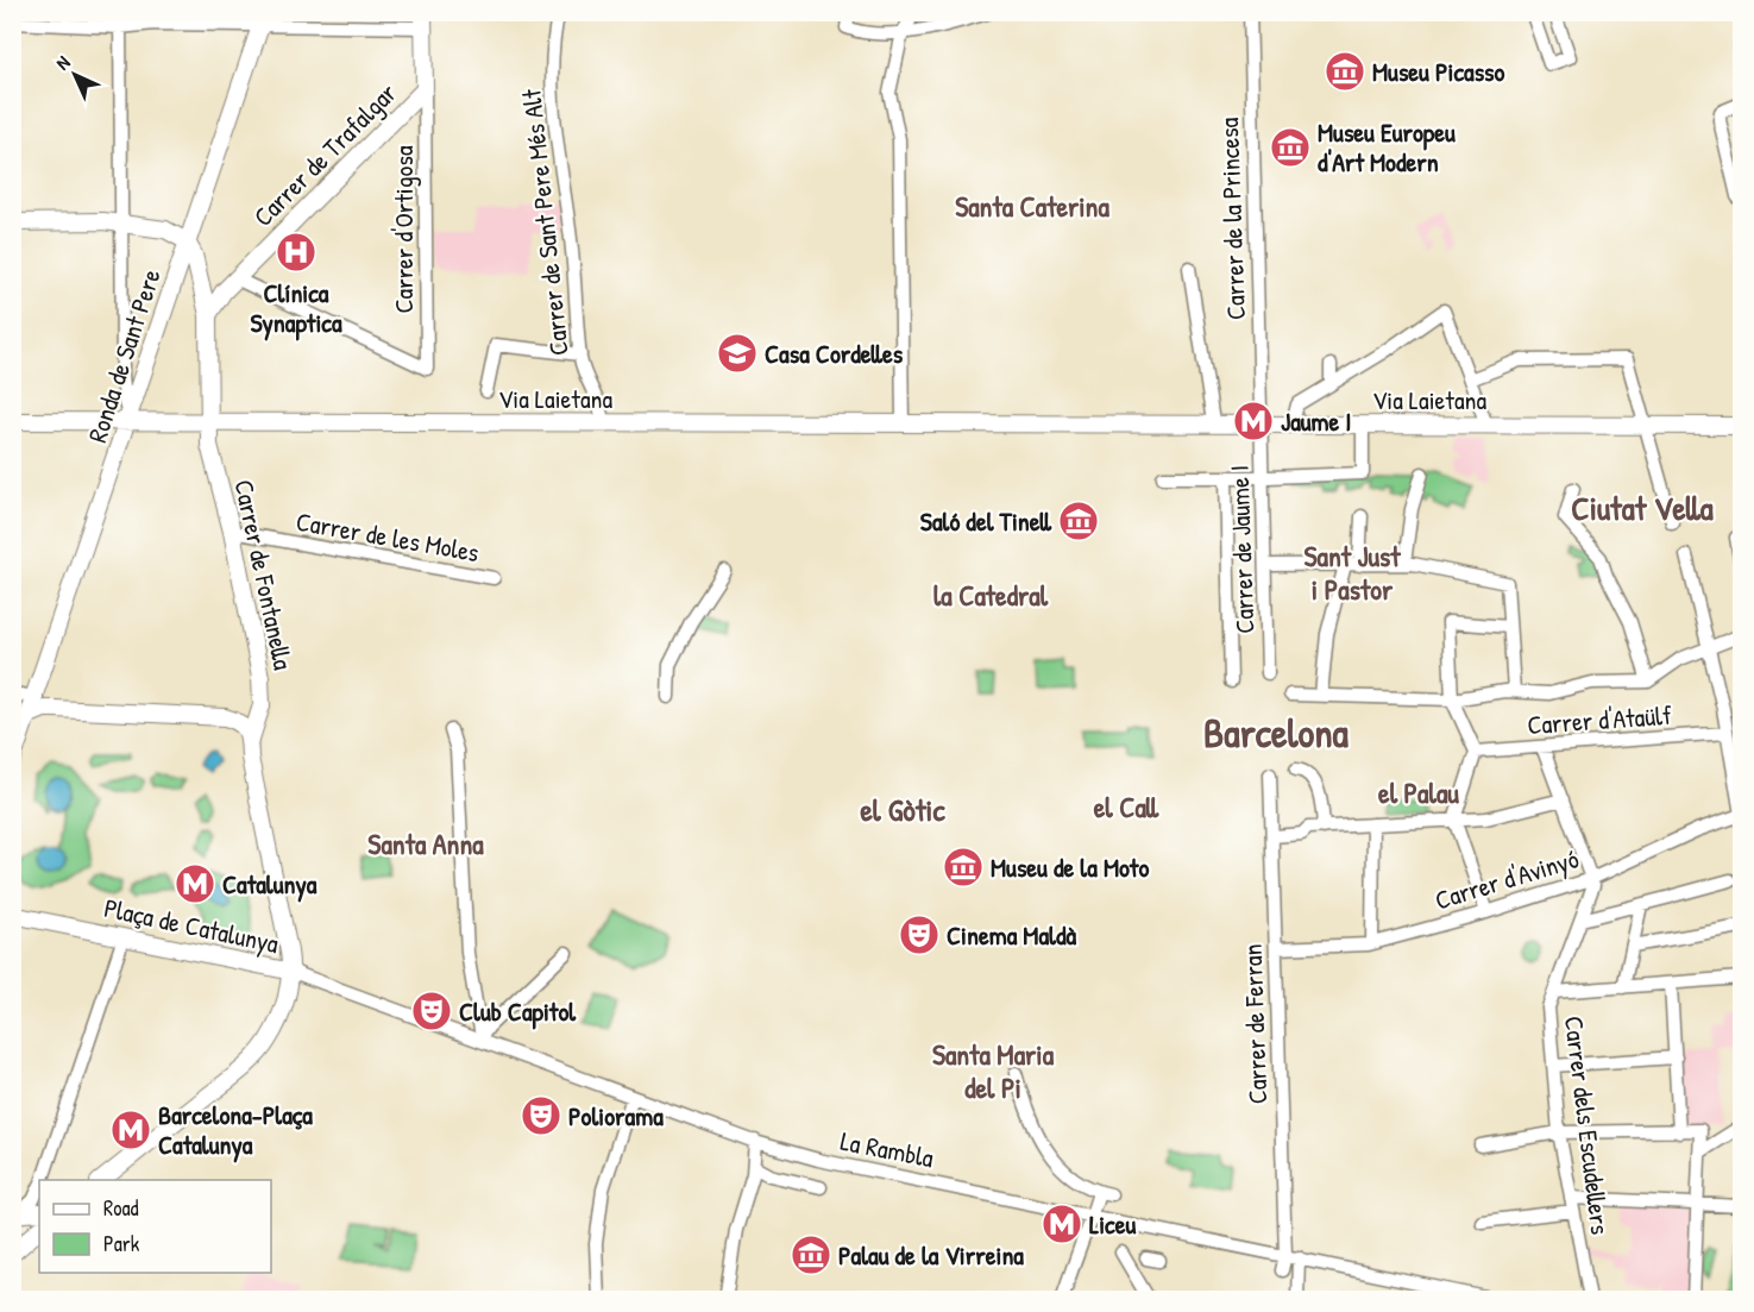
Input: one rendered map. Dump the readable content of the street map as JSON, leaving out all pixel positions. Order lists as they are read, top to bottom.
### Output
{
  "streets": {
    "main road": [
      "Carrer de Trafalgar",
      "Ronda de Sant Pere",
      "Via Laietana",
      "Carrer de Fontanella",
      "Plaça de Catalunya"
    ],
    "street": [
      "Carrer de la Princesa",
      "Carrer de Sant Pere Més Alt",
      "Carrer d'Ortigosa",
      "Carrer de les Moles",
      "Carrer de Jaume I",
      "Carrer d'Ataülf",
      "Carrer d'Avinyó",
      "Carrer de Ferran",
      "Carrer dels Escudellers",
      "La Rambla"
    ]
  },
  "crossings": [
    ["Carrer de Trafalgar", "Carrer d'Ortigosa"],
    ["Carrer de Trafalgar", "Carrer de Fontanella"],
    ["Carrer de la Princesa", "Via Laietana"],
    ["Carrer de la Princesa", "Carrer de Jaume I"],
    ["Carrer de Sant Pere Més Alt", "Via Laietana"],
    ["Ronda de Sant Pere", "Via Laietana"],
    ["Ronda de Sant Pere", "Carrer de Fontanella"],
    ["Via Laietana", "Carrer de Jaume I"],
    ["Via Laietana", "Carrer de Fontanella"],
    ["Carrer de les Moles", "Carrer de Fontanella"],
    ["Carrer de Fontanella", "Plaça de Catalunya"],
    ["Carrer d'Avinyó", "Carrer de Ferran"],
    ["Carrer d'Avinyó", "Carrer dels Escudellers"],
    ["Plaça de Catalunya", "La Rambla"],
    ["Carrer de Ferran", "La Rambla"]
  ],
  "districts": [
    "Santa Caterina",
    "Ciutat Vella",
    "Sant Just i Pastor",
    "la Catedral",
    "Barcelona",
    "el Palau",
    "el Call",
    "el Gòtic",
    "Santa Anna",
    "Santa Maria del Pi"
  ],
  "places": {
    "museum": [
      "Museu Picasso",
      "Museu Europeu d'Art Modern",
      "Saló del Tinell",
      "Museu de la Moto",
      "Palau de la Virreina"
    ],
    "hospital": ["Clínica Synaptica"],
    "school or university": ["Casa Cordelles"],
    "metro station": [
      "Jaume I",
      "Catalunya",
      "Barcelona-Plaça Catalunya",
      "Liceu"
    ],
    "theatre": ["Cinema Maldà", "Club Capitol", "Poliorama"]
  },
  "legend": ["Road", "Park"],
  "north": "top left"
}
